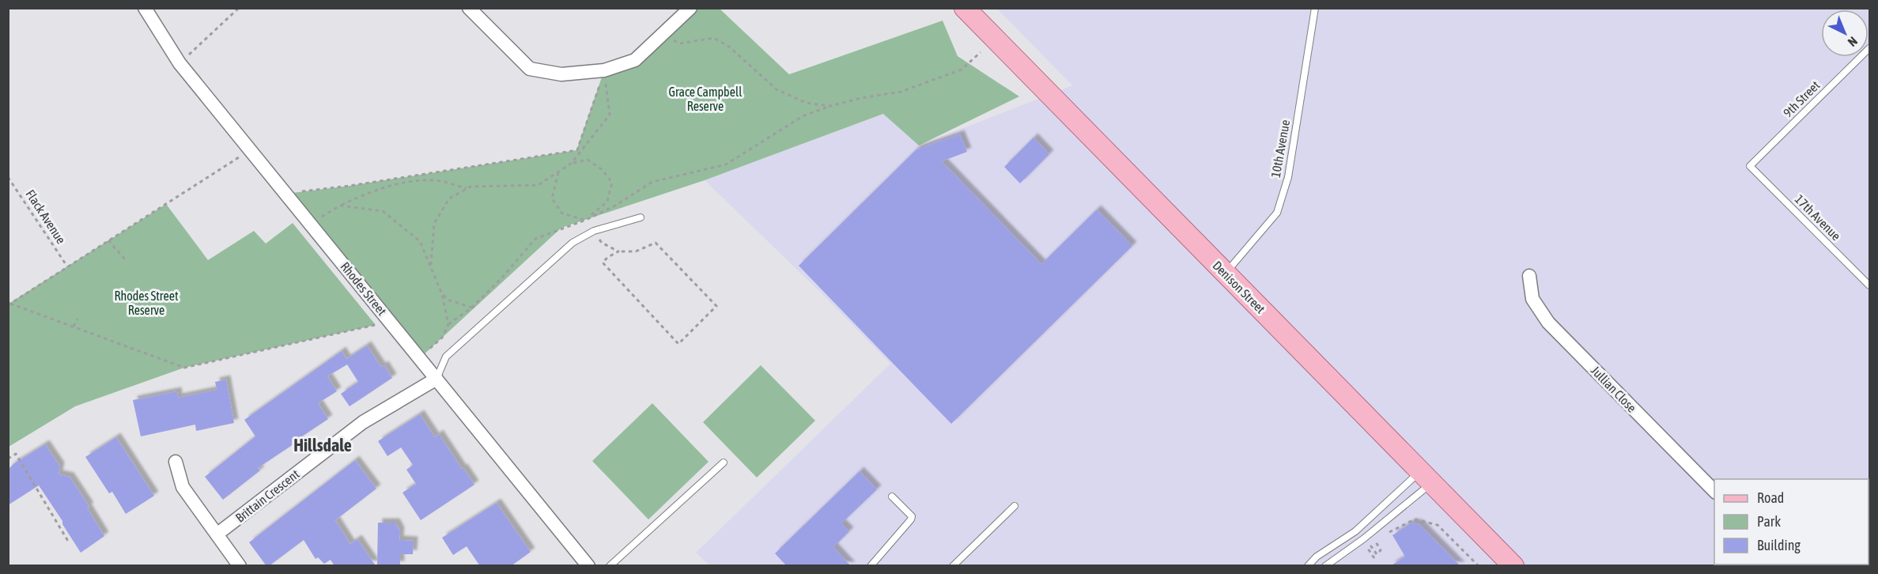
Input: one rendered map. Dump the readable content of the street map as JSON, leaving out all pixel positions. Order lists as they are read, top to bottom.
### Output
{
  "streets": {
    "main road": ["Denison Street"],
    "street": ["Rhodes Street", "Jullian Close", "Brittain Crescent"],
    "lane": ["9th Street", "10th Avenue", "17th Avenue"],
    "path": ["Flack Avenue"]
  },
  "crossings": [
    ["9th Street", "17th Avenue"],
    ["10th Avenue", "Denison Street"],
    ["Rhodes Street", "Brittain Crescent"]
  ],
  "districts": ["Hillsdale"],
  "parks": ["Grace Campbell Reserve", "Rhodes Street Reserve"],
  "legend": ["Road", "Park", "Building"],
  "north": "bottom right"
}
